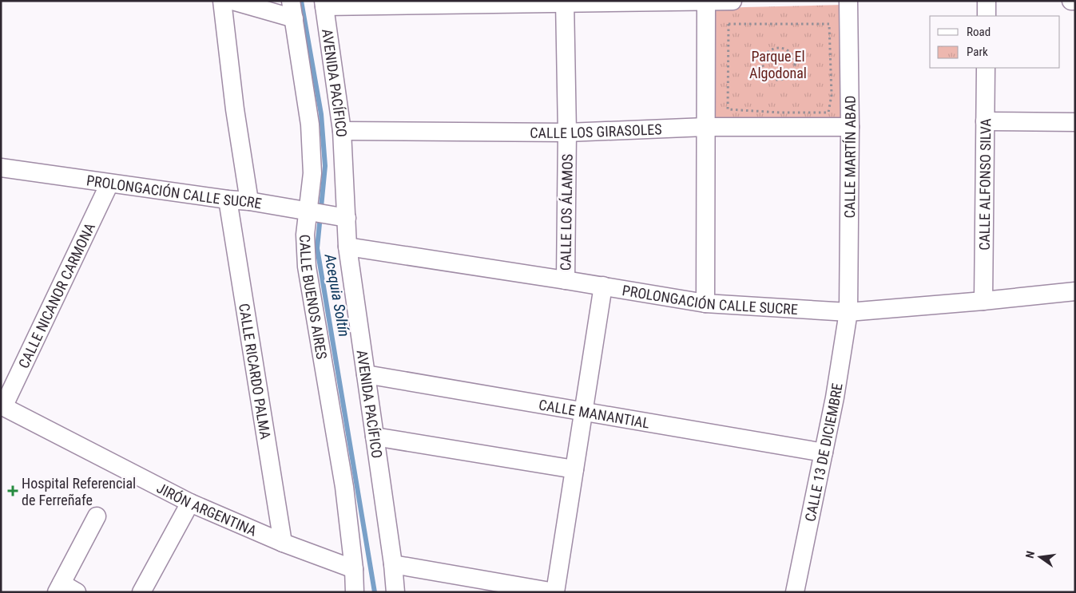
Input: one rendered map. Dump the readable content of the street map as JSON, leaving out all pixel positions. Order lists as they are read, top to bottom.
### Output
{
  "streets": {
    "street": [
      "AVENIDA PACÍFICO",
      "CALLE LOS GIRASOLES",
      "CALLE MARTÍN ABAD",
      "CALLE ALFONSO SILVA",
      "PROLONGACIÓN CALLE SUCRE",
      "CALLE LOS ÁLAMOS",
      "CALLE NICANOR CARMONA",
      "CALLE BUENOS AIRES",
      "CALLE RICARDO PALMA",
      "CALLE MANANTIAL",
      "CALLE 13 DE DICIEMBRE",
      "JIRÓN ARGENTINA"
    ]
  },
  "crossings": [
    ["AVENIDA PACÍFICO", "CALLE LOS GIRASOLES"],
    ["AVENIDA PACÍFICO", "PROLONGACIÓN CALLE SUCRE"],
    ["AVENIDA PACÍFICO", "CALLE BUENOS AIRES"],
    ["AVENIDA PACÍFICO", "CALLE MANANTIAL"],
    ["CALLE LOS GIRASOLES", "CALLE MARTÍN ABAD"],
    ["CALLE LOS GIRASOLES", "CALLE LOS ÁLAMOS"],
    ["CALLE MARTÍN ABAD", "PROLONGACIÓN CALLE SUCRE"],
    ["CALLE MARTÍN ABAD", "CALLE 13 DE DICIEMBRE"],
    ["CALLE ALFONSO SILVA", "PROLONGACIÓN CALLE SUCRE"],
    ["PROLONGACIÓN CALLE SUCRE", "CALLE LOS ÁLAMOS"],
    ["PROLONGACIÓN CALLE SUCRE", "CALLE NICANOR CARMONA"],
    ["PROLONGACIÓN CALLE SUCRE", "CALLE BUENOS AIRES"],
    ["PROLONGACIÓN CALLE SUCRE", "CALLE RICARDO PALMA"],
    ["PROLONGACIÓN CALLE SUCRE", "CALLE 13 DE DICIEMBRE"],
    ["CALLE NICANOR CARMONA", "JIRÓN ARGENTINA"],
    ["CALLE BUENOS AIRES", "JIRÓN ARGENTINA"],
    ["CALLE RICARDO PALMA", "JIRÓN ARGENTINA"],
    ["CALLE MANANTIAL", "CALLE 13 DE DICIEMBRE"]
  ],
  "water": ["Acequia Soltín"],
  "parks": ["Parque El Algodonal"],
  "places": {
    "health": ["Hospital Referencial de Ferreñafe"]
  },
  "legend": ["Road", "Park"],
  "north": "left"
}
